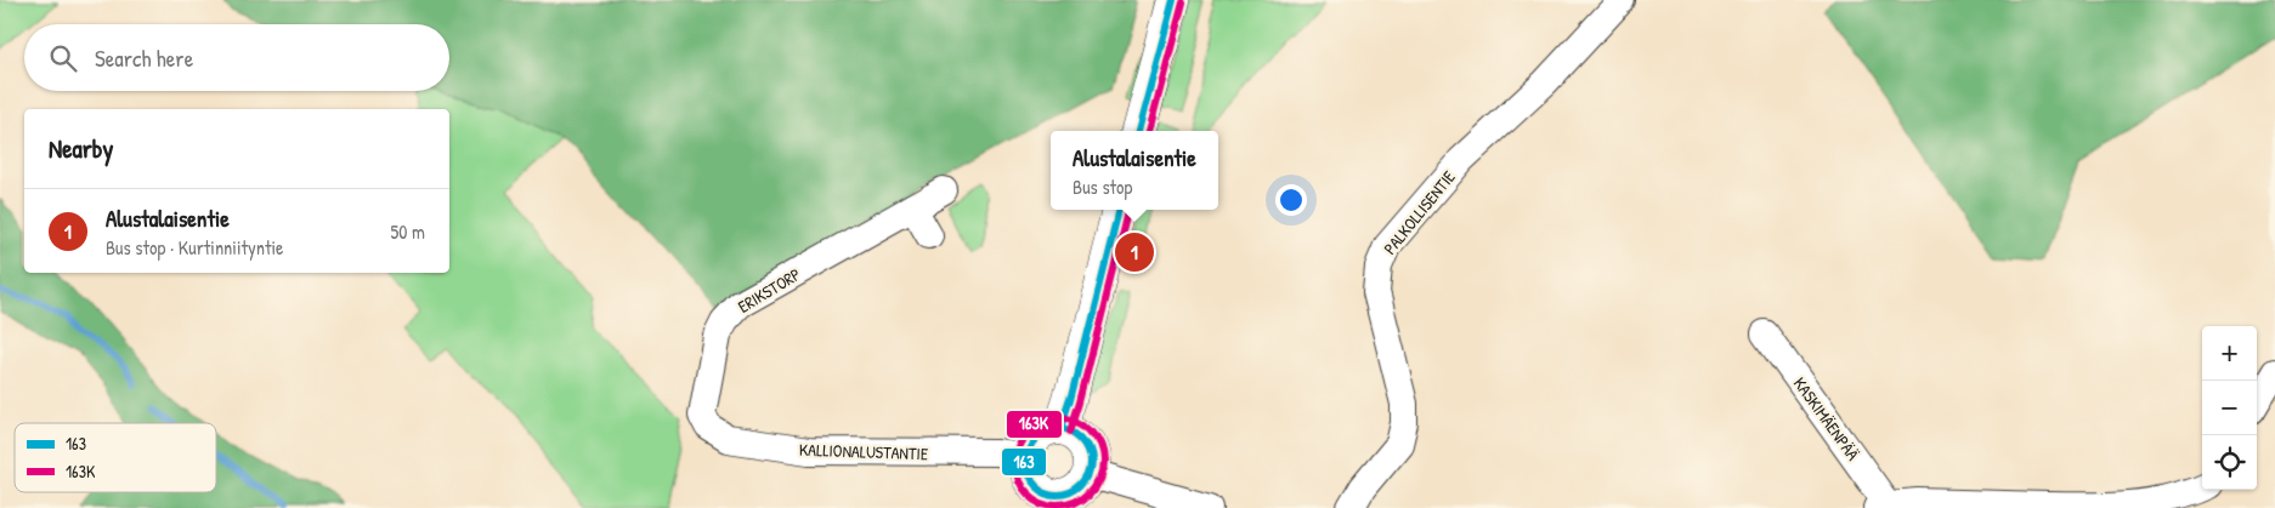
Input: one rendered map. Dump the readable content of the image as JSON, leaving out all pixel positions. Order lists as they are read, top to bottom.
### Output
{
  "streets": {
    "street": [
      "PALKOLLISENTIE",
      "ERIKSTORP",
      "KASKIMÄENPÄÄ",
      "KALLIONALUSTANTIE"
    ]
  },
  "crossings": [
    ["ERIKSTORP", "KALLIONALUSTANTIE"]
  ],
  "lines": ["transit line 163", "transit line 163K"],
  "legend": ["163", "163K"],
  "page": {
    "search": "Search here",
    "heading": "Nearby",
    "popup": ["Alustalaisentie", "Bus stop"],
    "list": [
      {
        "mark": "1",
        "name": "Alustalaisentie",
        "note": "Bus stop · Kurtinniityntie",
        "value": "50 m"
      }
    ],
    "pins": "1",
    "map_buttons": ["+", "−"]
  }
}
